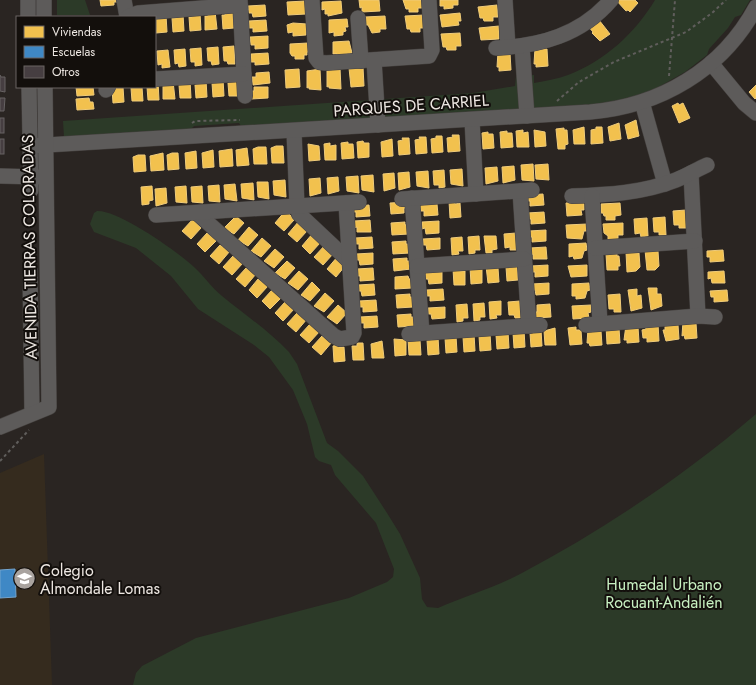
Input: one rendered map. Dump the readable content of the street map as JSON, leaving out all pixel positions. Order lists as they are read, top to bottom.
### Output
{
  "streets": {
    "street": ["PARQUES DE CARRIEL", "AVENIDA TIERRAS COLORADAS"]
  },
  "crossings": [
    ["PARQUES DE CARRIEL", "AVENIDA TIERRAS COLORADAS"]
  ],
  "parks": ["Humedal Urbano Rocuant-Andalién"],
  "places": {
    "school or university": ["Colegio Almondale Lomas"]
  },
  "legend": ["Viviendas", "Escuelas", "Otros"]
}
